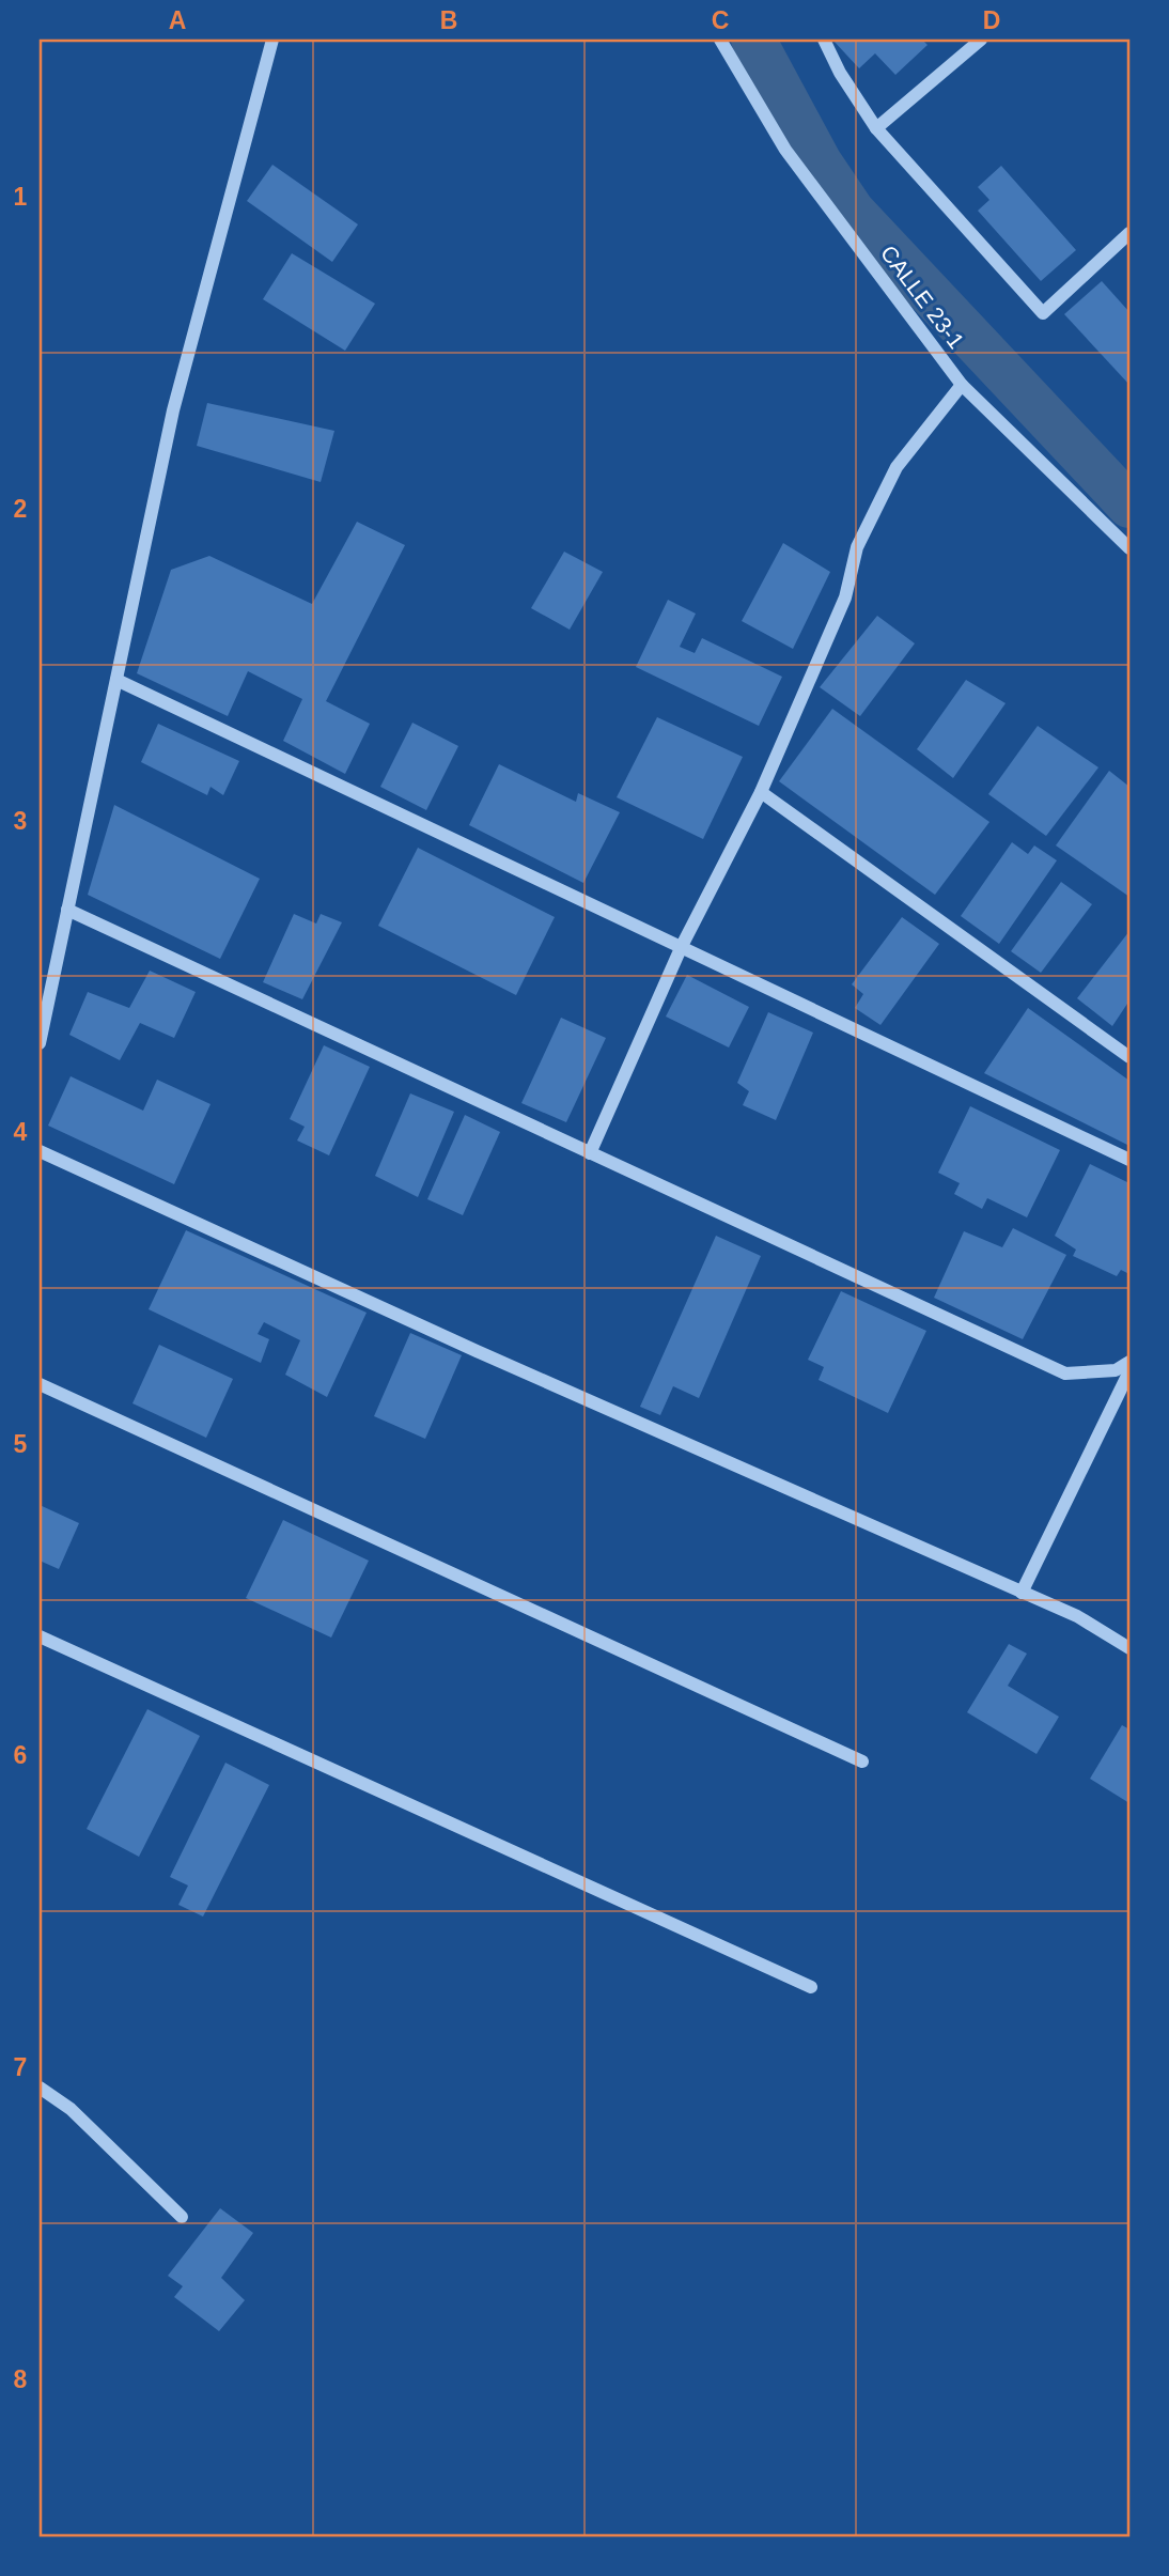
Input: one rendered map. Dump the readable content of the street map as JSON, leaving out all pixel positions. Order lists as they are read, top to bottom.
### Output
{
  "streets": {
    "street": ["CALLE 23-1"]
  },
  "grid": {
    "columns": [
      "A",
      "B",
      "C",
      "D"
    ],
    "rows": [
      "1",
      "2",
      "3",
      "4",
      "5",
      "6",
      "7",
      "8"
    ]
  }
}
